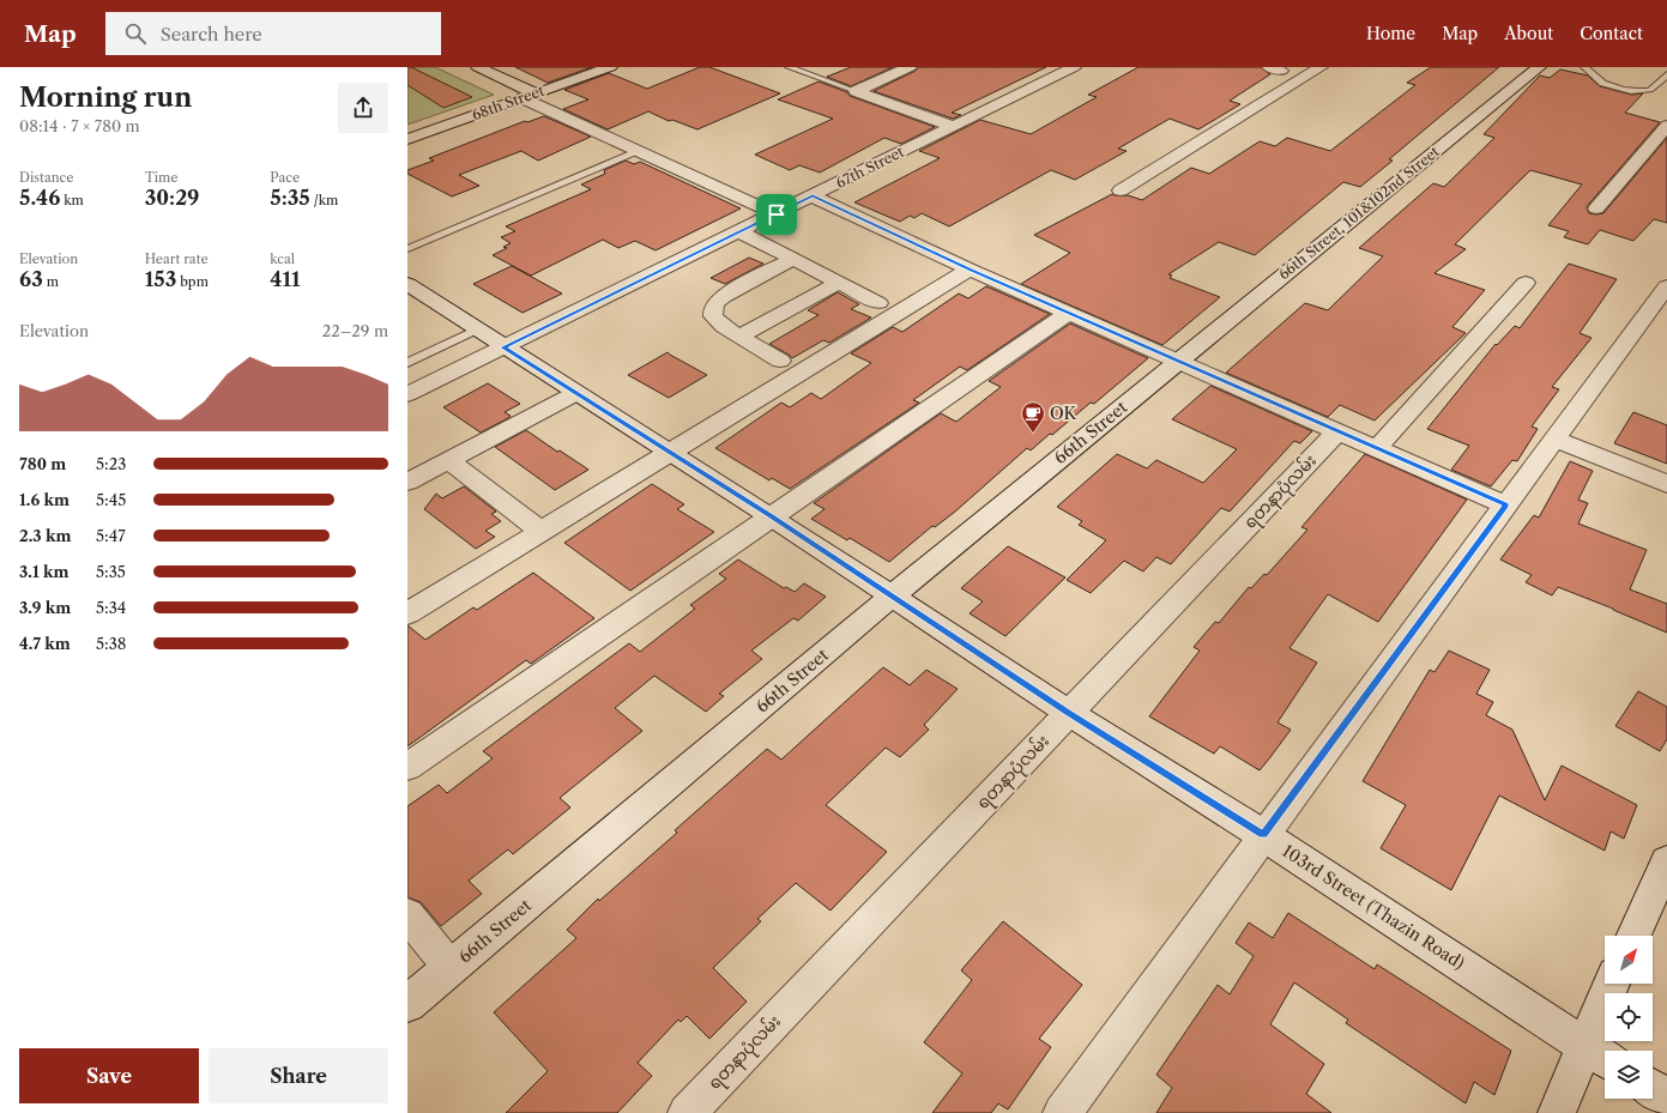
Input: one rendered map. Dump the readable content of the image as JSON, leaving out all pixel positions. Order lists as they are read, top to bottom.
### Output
{
  "streets": {
    "street": [
      "68th Street",
      "67th Street",
      "66th Street, 101&102nd Street",
      "66th Street",
      "ရတနာပုံလမ်း",
      "103rd Street (Thazin Road)"
    ]
  },
  "crossings": [
    ["67th Street", "103rd Street (Thazin Road)"],
    ["66th Street, 101&102nd Street", "66th Street"],
    ["66th Street", "103rd Street (Thazin Road)"],
    ["ရတနာပုံလမ်း", "103rd Street (Thazin Road)"]
  ],
  "places": {
    "cafe": ["OK"]
  },
  "north": "top right",
  "page": {
    "header": "Map",
    "search": "Search here",
    "nav": [
      "Home",
      "Map",
      "About",
      "Contact"
    ],
    "heading": ["Morning run", "08:14 · 7 × 780 m"],
    "stats": [
      ["Distance", "5.46 km"],
      ["Time", "30:29"],
      ["Pace", "5:35 /km"],
      ["Elevation", "63 m"],
      ["Heart rate", "153 bpm"],
      ["kcal", "411"]
    ],
    "chart": ["Elevation", "22–29 m"],
    "list": [
      {
        "name": "780 m",
        "note": "5:23"
      },
      {
        "name": "1.6 km",
        "note": "5:45"
      },
      {
        "name": "2.3 km",
        "note": "5:47"
      },
      {
        "name": "3.1 km",
        "note": "5:35"
      },
      {
        "name": "3.9 km",
        "note": "5:34"
      },
      {
        "name": "4.7 km",
        "note": "5:38"
      }
    ],
    "buttons": ["Save", "Share"]
  }
}
